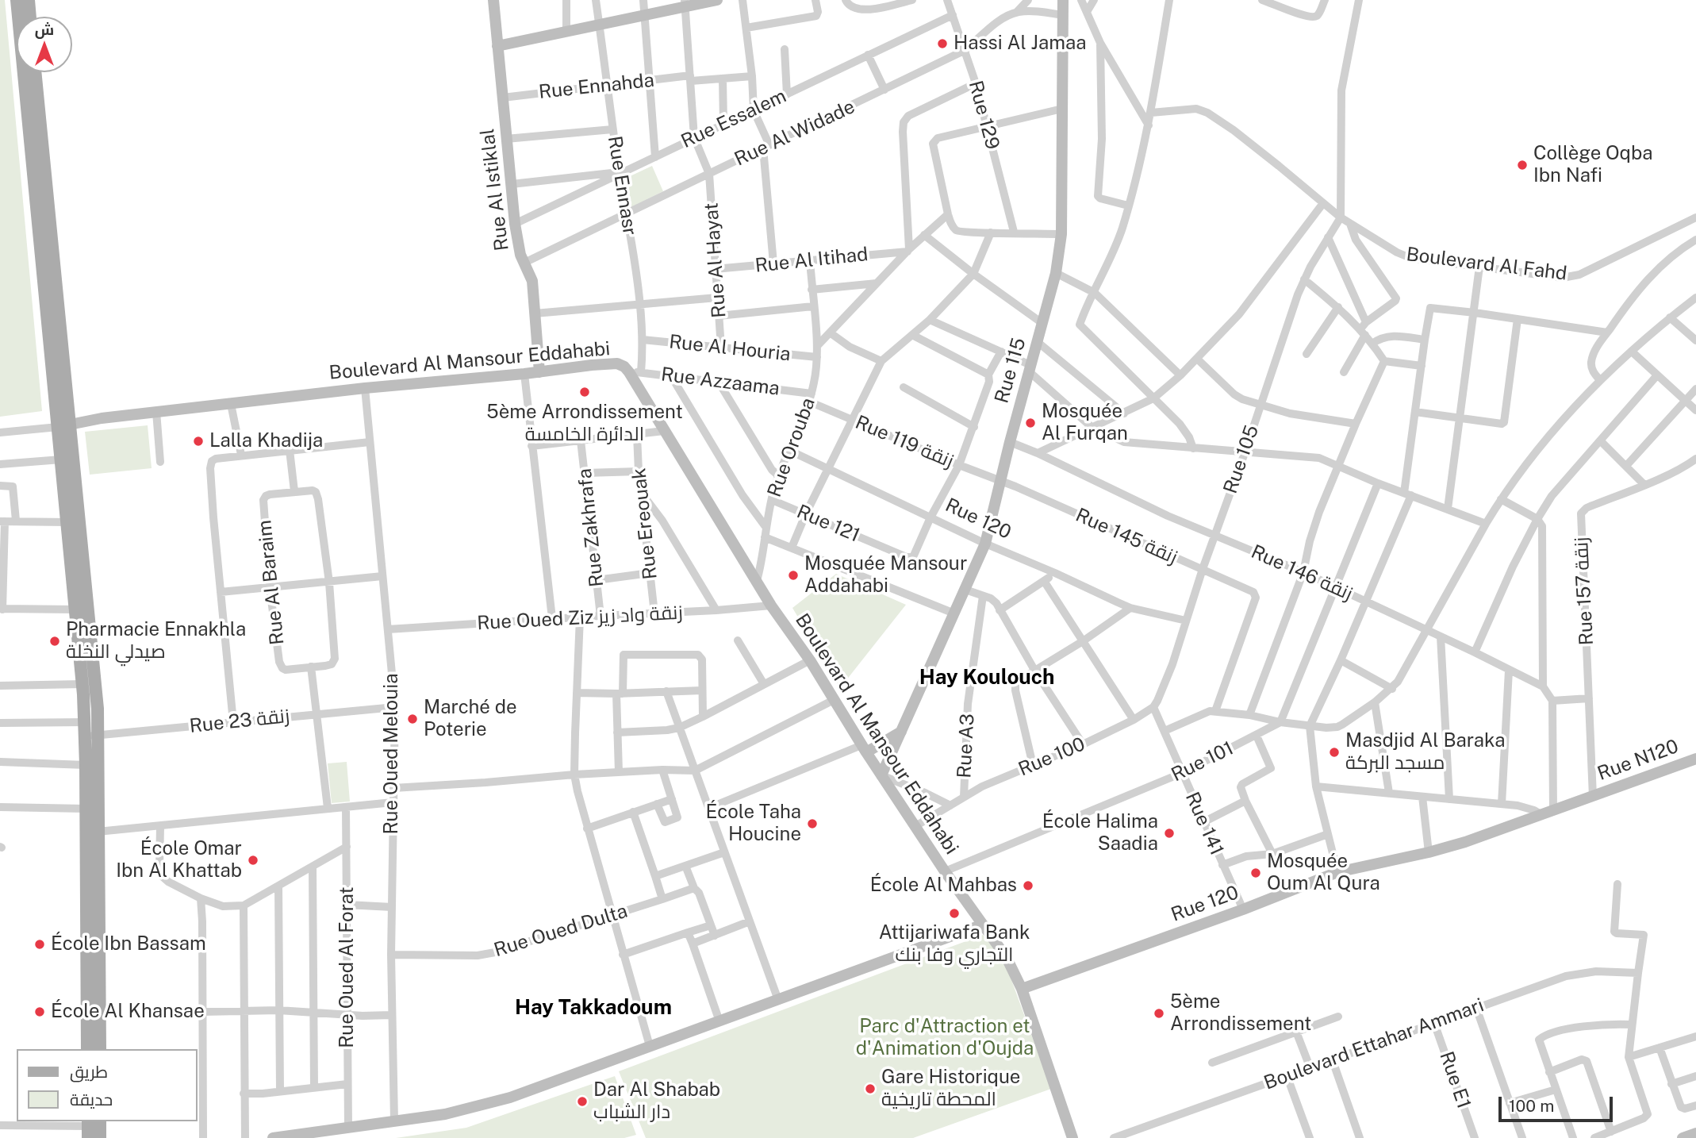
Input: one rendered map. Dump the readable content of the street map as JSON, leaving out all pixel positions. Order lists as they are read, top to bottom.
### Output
{
  "streets": {
    "street": [
      "Rue Ennahda",
      "Rue 129",
      "Rue Essalem",
      "Rue Al Widade",
      "Rue Ennasr",
      "Rue Al Istiklal",
      "Rue Al Hayat",
      "Rue Al Itihad",
      "Boulevard Al Fahd",
      "Rue Al Houria",
      "Boulevard Al Mansour Eddahabi",
      "Rue 115",
      "Rue Azzaama",
      "Rue 119 زنقة",
      "Rue Orouba",
      "Rue 105",
      "Rue 120",
      "Rue Ereouak",
      "Rue 121",
      "Rue Zakhrafa",
      "Rue 145 زنقة",
      "Rue 146 زنقة",
      "Rue Al Baraim",
      "Rue 157 زنقة",
      "Rue Oued Ziz زنقة واد زيز",
      "Rue 23 زنقة",
      "Rue A3",
      "Rue Oued Melouia",
      "Rue 100",
      "Rue N120",
      "Rue 101",
      "Rue 141",
      "Rue Oued Dulta",
      "Rue Oued Al Forat",
      "Boulevard Ettahar Ammari",
      "Rue E1"
    ]
  },
  "crossings": [
    ["Rue Ennahda", "Rue Ennasr"],
    ["Rue Ennahda", "Rue Al Istiklal"],
    ["Rue Ennahda", "Rue Al Hayat"],
    ["Rue 129", "Rue Essalem"],
    ["Rue 129", "Rue Al Widade"],
    ["Rue Essalem", "Rue Ennasr"],
    ["Rue Essalem", "Rue Al Istiklal"],
    ["Rue Essalem", "Rue Al Hayat"],
    ["Rue Al Widade", "Rue Ennasr"],
    ["Rue Al Widade", "Rue Al Istiklal"],
    ["Rue Al Widade", "Rue Al Hayat"],
    ["Rue Ennasr", "Rue Al Houria"],
    ["Rue Ennasr", "Boulevard Al Mansour Eddahabi"],
    ["Rue Ennasr", "Rue Azzaama"],
    ["Rue Al Istiklal", "Boulevard Al Mansour Eddahabi"],
    ["Rue Al Hayat", "Rue Al Itihad"],
    ["Rue Al Hayat", "Rue Al Houria"],
    ["Rue Al Itihad", "Rue Orouba"],
    ["Boulevard Al Fahd", "Rue 105"],
    ["Rue Al Houria", "Rue Orouba"],
    ["Boulevard Al Mansour Eddahabi", "Rue 115"],
    ["Boulevard Al Mansour Eddahabi", "Rue Azzaama"],
    ["Boulevard Al Mansour Eddahabi", "Rue Orouba"],
    ["Boulevard Al Mansour Eddahabi", "Rue 120"],
    ["Boulevard Al Mansour Eddahabi", "Rue Oued Ziz زنقة واد زيز"],
    ["Boulevard Al Mansour Eddahabi", "Rue Oued Melouia"],
    ["Boulevard Al Mansour Eddahabi", "Rue 100"],
    ["Boulevard Al Mansour Eddahabi", "Rue 101"],
    ["Rue 115", "Rue 119 زنقة"],
    ["Rue 115", "Rue 120"],
    ["Rue 115", "Rue 145 زنقة"],
    ["Rue 115", "Rue 146 زنقة"],
    ["Rue Azzaama", "Rue 119 زنقة"],
    ["Rue Azzaama", "Rue Orouba"],
    ["Rue 119 زنقة", "Rue Orouba"],
    ["Rue 119 زنقة", "Rue 145 زنقة"],
    ["Rue Orouba", "Rue 120"],
    ["Rue Orouba", "Rue 121"],
    ["Rue 105", "Rue 120"],
    ["Rue 105", "Rue 145 زنقة"],
    ["Rue 105", "Rue 146 زنقة"],
    ["Rue 105", "Rue 100"],
    ["Rue 105", "Rue 141"],
    ["Rue 120", "Rue 121"],
    ["Rue 120", "Rue 157 زنقة"],
    ["Rue 120", "Rue N120"],
    ["Rue 120", "Rue 141"],
    ["Rue Ereouak", "Rue Oued Ziz زنقة واد زيز"],
    ["Rue Zakhrafa", "Rue Oued Ziz زنقة واد زيز"],
    ["Rue 157 زنقة", "Rue N120"],
    ["Rue Oued Ziz زنقة واد زيز", "Rue Oued Melouia"],
    ["Rue 23 زنقة", "Rue Oued Melouia"],
    ["Rue A3", "Rue 100"],
    ["Rue Oued Melouia", "Rue Oued Dulta"],
    ["Rue 100", "Rue 141"],
    ["Rue 101", "Rue 141"],
    ["Boulevard Ettahar Ammari", "Rue E1"]
  ],
  "districts": ["Hay Koulouch", "Hay Takkadoum"],
  "parks": ["Parc d'Attraction et d'Animation d'Oujda"],
  "places": [
    "Hassi Al Jamaa",
    "Collège Oqba Ibn Nafi",
    "5ème Arrondissement الدائرة الخامسة",
    "Mosquée Al Furqan",
    "Lalla Khadija",
    "Mosquée Mansour Addahabi",
    "Pharmacie Ennakhla صيدلي النخلة",
    "Marché de Poterie",
    "Masdjid Al Baraka مسجد البركة",
    "École Taha Houcine",
    "École Halima Saadia",
    "École Omar Ibn Al Khattab",
    "Mosquée Oum Al Qura",
    "École Al Mahbas",
    "Attijariwafa Bank التجاري وفا بنك",
    "École Ibn Bassam",
    "École Al Khansae",
    "5ème Arrondissement",
    "Gare Historique المحطة تاريخية",
    "Dar Al Shabab دار الشباب"
  ],
  "legend": ["طريق", "حديقة"],
  "scale_bar": "100 m",
  "north": "top"
}
